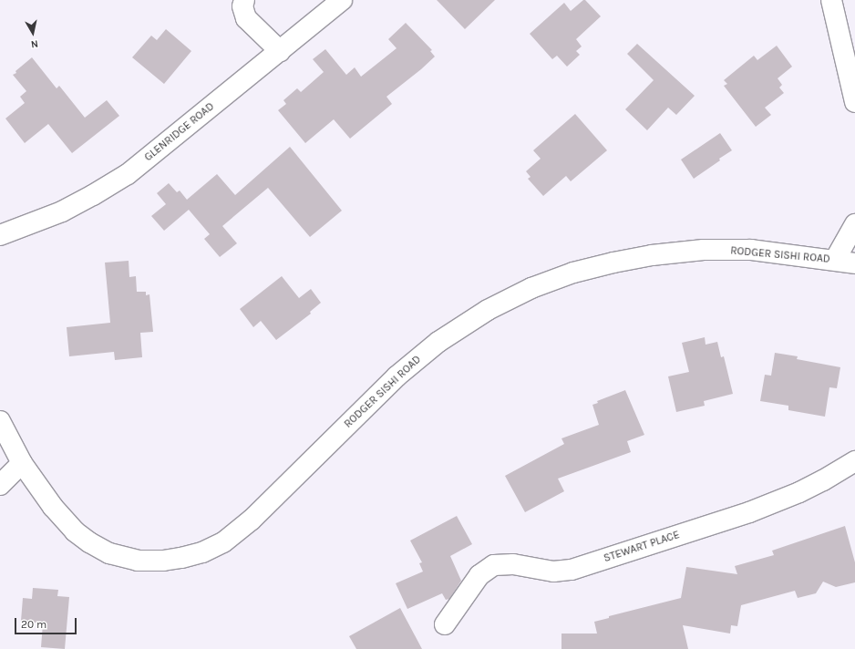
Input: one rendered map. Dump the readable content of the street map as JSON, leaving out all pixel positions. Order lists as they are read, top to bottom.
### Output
{
  "streets": {
    "main road": ["GLENRIDGE ROAD", "RODGER SISHI ROAD", "STEWART PLACE"]
  },
  "scale_bar": "20 m",
  "north": "bottom"
}
